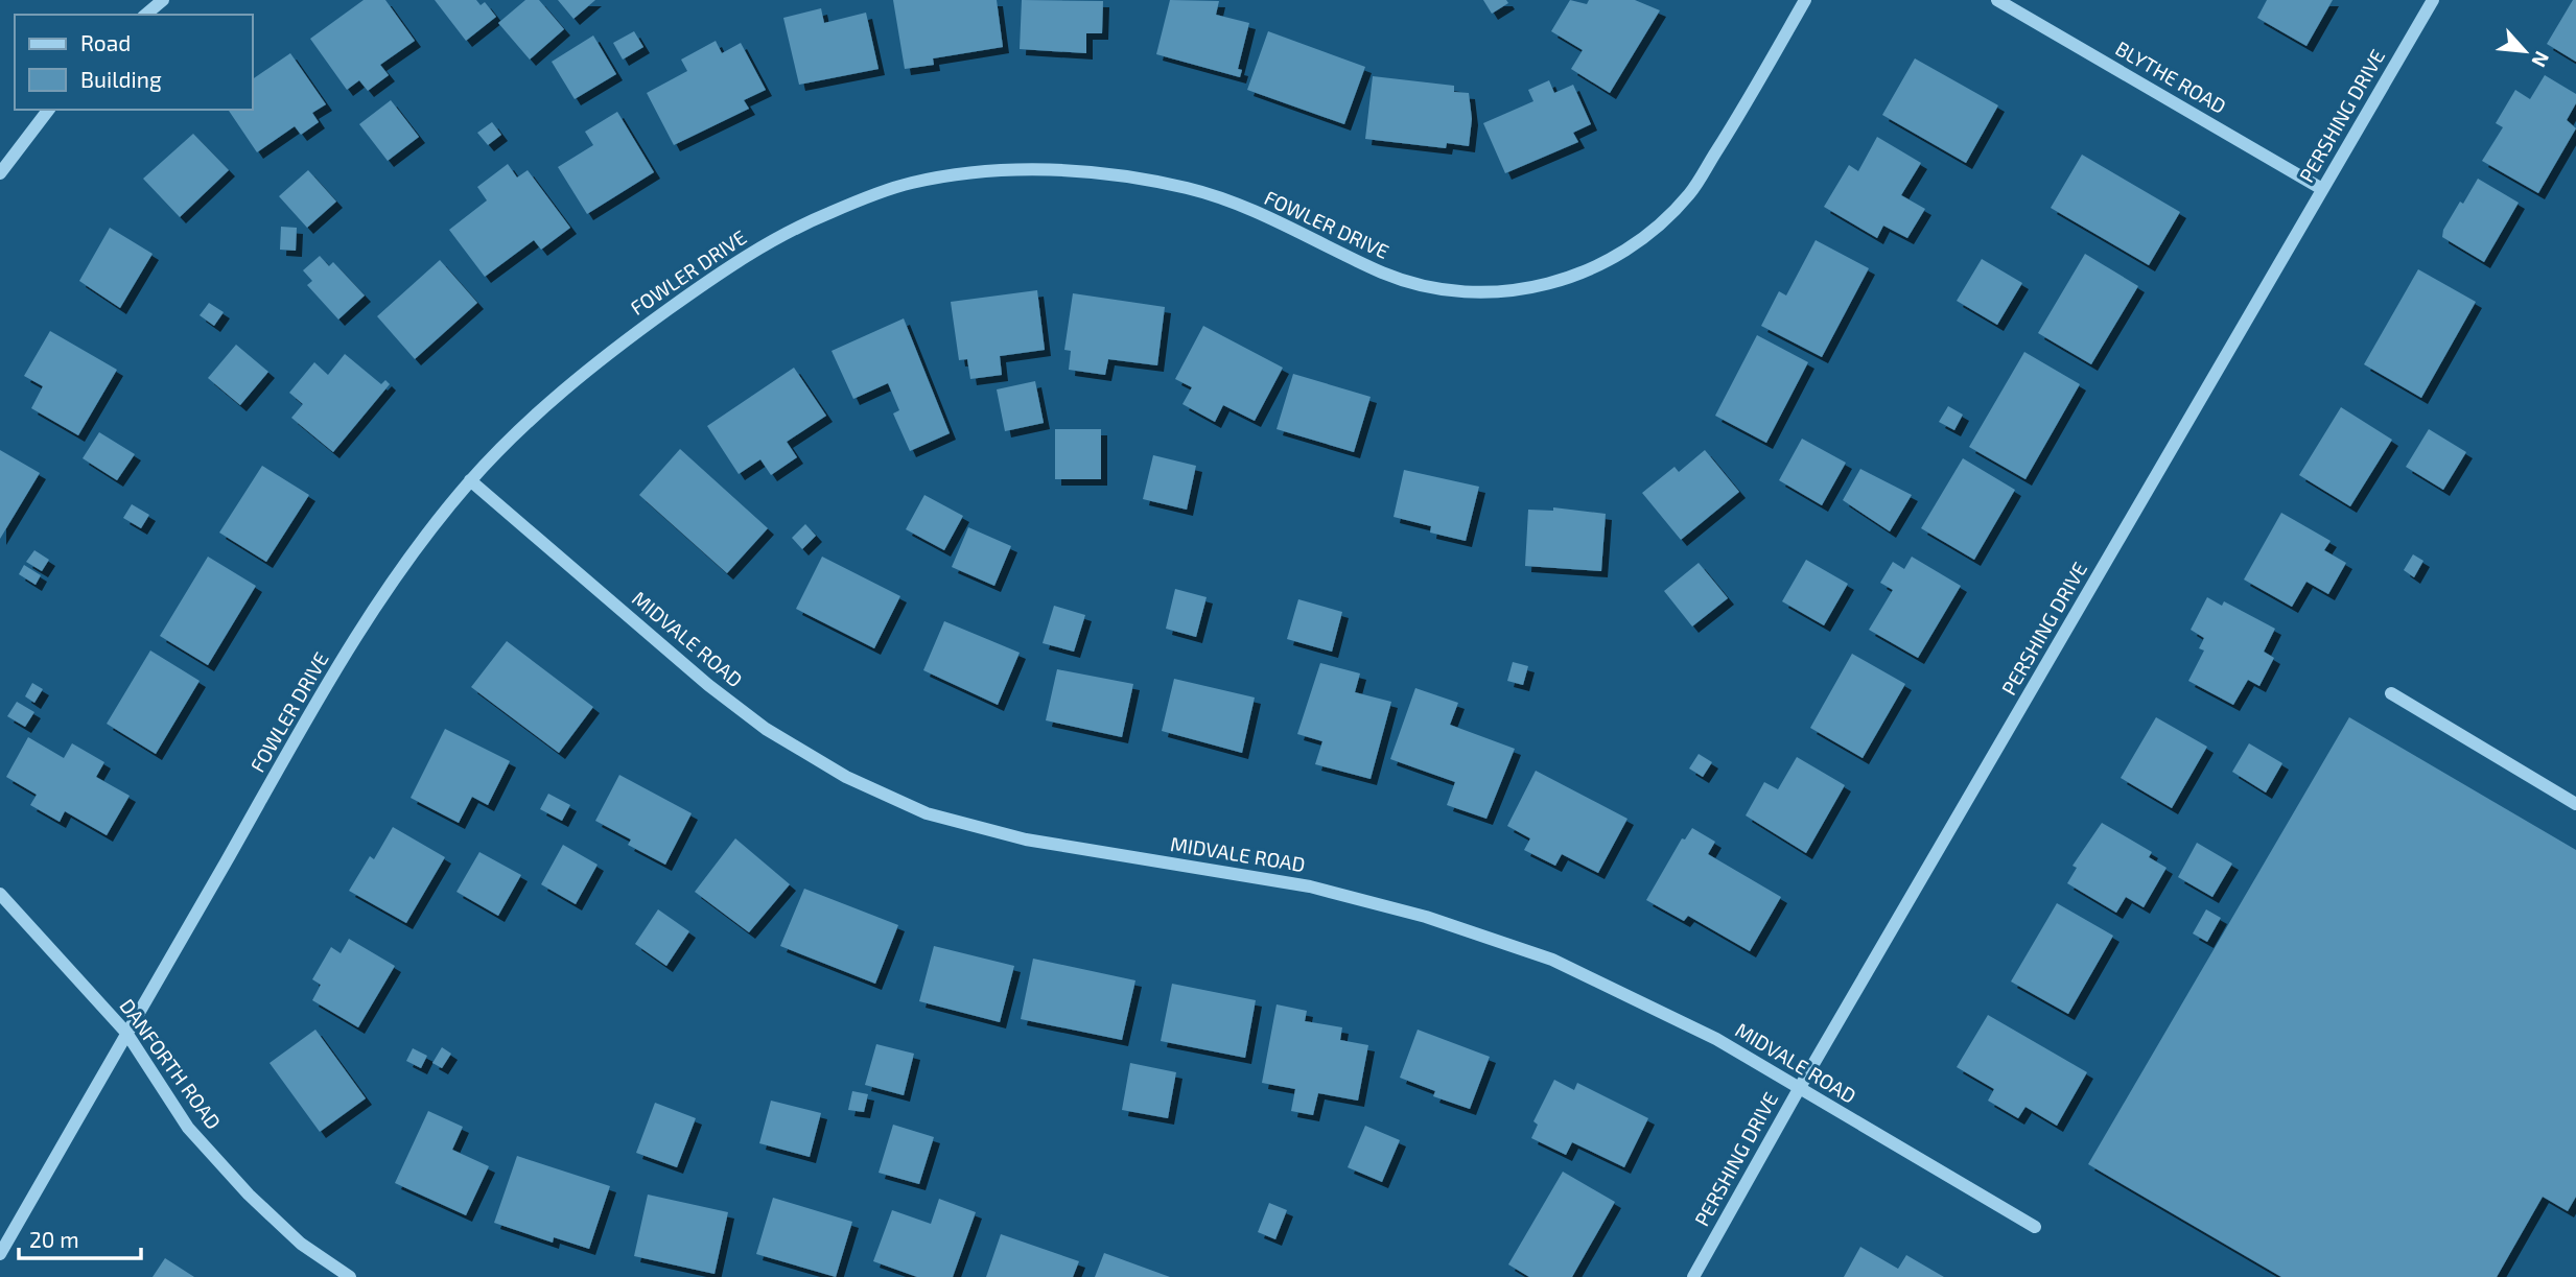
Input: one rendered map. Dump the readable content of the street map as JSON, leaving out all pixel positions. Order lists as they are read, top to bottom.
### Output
{
  "streets": {
    "street": [
      "BLYTHE ROAD",
      "PERSHING DRIVE",
      "FOWLER DRIVE",
      "MIDVALE ROAD",
      "DANFORTH ROAD"
    ]
  },
  "crossings": [
    ["BLYTHE ROAD", "PERSHING DRIVE"],
    ["PERSHING DRIVE", "MIDVALE ROAD"],
    ["FOWLER DRIVE", "MIDVALE ROAD"],
    ["FOWLER DRIVE", "DANFORTH ROAD"]
  ],
  "legend": ["Road", "Building"],
  "scale_bar": "20 m",
  "north": "bottom right"
}
